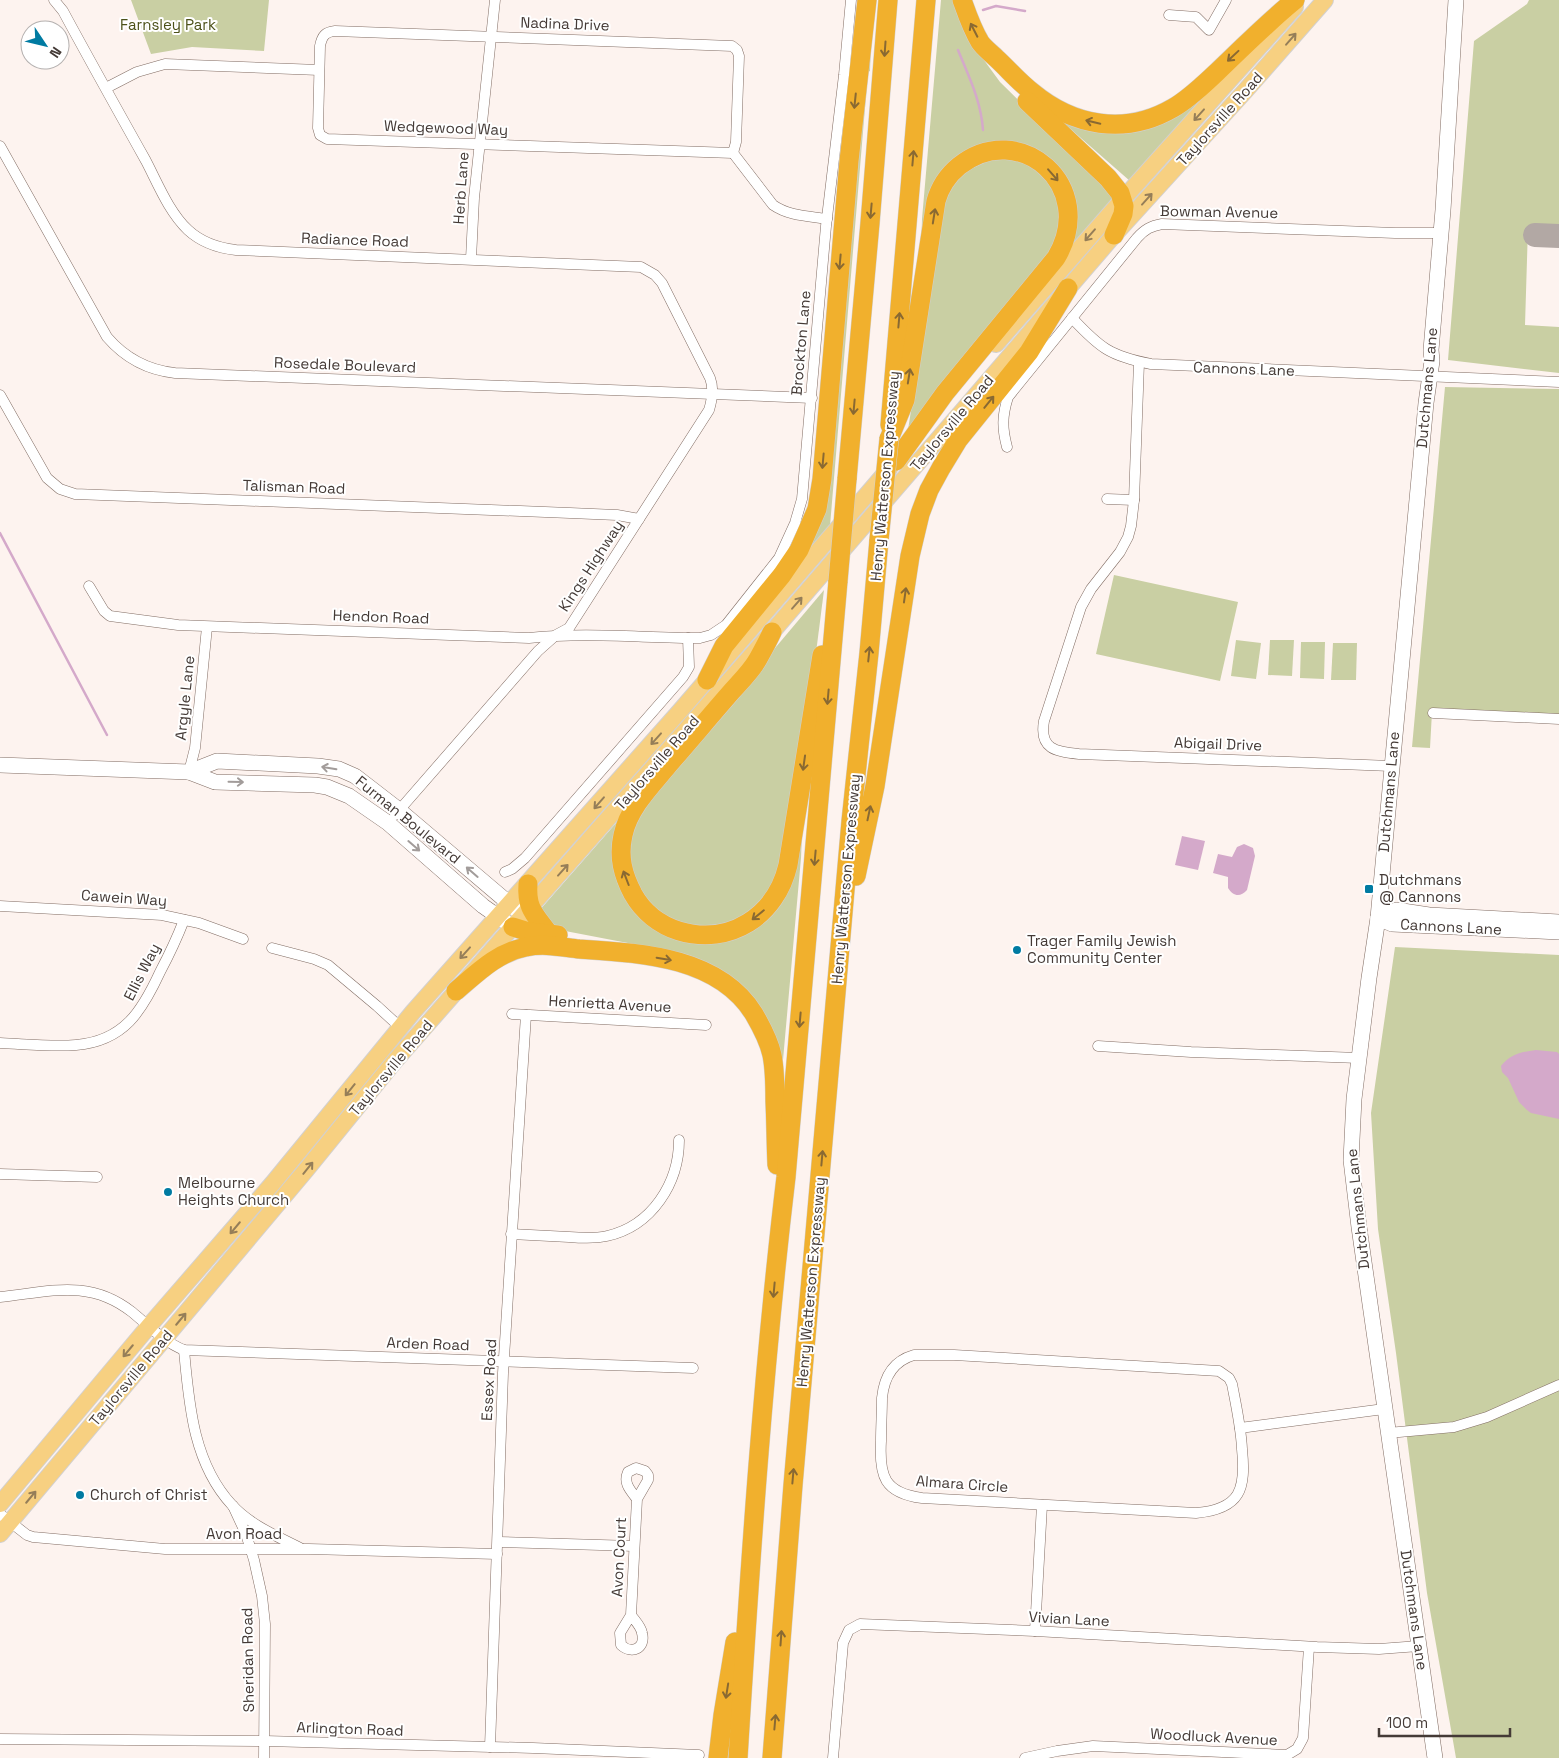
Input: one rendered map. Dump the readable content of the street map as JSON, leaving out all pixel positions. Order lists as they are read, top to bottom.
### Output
{
  "streets": {
    "highway": ["Henry Watterson Expressway"],
    "main road": [
      "Taylorsville Road",
      "Cannons Lane",
      "Dutchmans Lane",
      "Furman Boulevard"
    ],
    "street": [
      "Nadina Drive",
      "Wedgewood Way",
      "Herb Lane",
      "Bowman Avenue",
      "Radiance Road",
      "Brockton Lane",
      "Rosedale Boulevard",
      "Talisman Road",
      "Kings Highway",
      "Hendon Road",
      "Argyle Lane",
      "Abigail Drive",
      "Cawein Way",
      "Ellis Way",
      "Henrietta Avenue",
      "Arden Road",
      "Essex Road",
      "Almara Circle",
      "Avon Road",
      "Avon Court",
      "Vivian Lane",
      "Sheridan Road",
      "Arlington Road",
      "Woodluck Avenue"
    ]
  },
  "crossings": [
    ["Nadina Drive", "Wedgewood Way"],
    ["Nadina Drive", "Herb Lane"],
    ["Taylorsville Road", "Furman Boulevard"],
    ["Taylorsville Road", "Arden Road"],
    ["Taylorsville Road", "Avon Road"],
    ["Wedgewood Way", "Herb Lane"],
    ["Herb Lane", "Radiance Road"],
    ["Bowman Avenue", "Cannons Lane"],
    ["Bowman Avenue", "Dutchmans Lane"],
    ["Radiance Road", "Rosedale Boulevard"],
    ["Radiance Road", "Kings Highway"],
    ["Brockton Lane", "Rosedale Boulevard"],
    ["Brockton Lane", "Hendon Road"],
    ["Rosedale Boulevard", "Kings Highway"],
    ["Cannons Lane", "Dutchmans Lane"],
    ["Dutchmans Lane", "Abigail Drive"],
    ["Dutchmans Lane", "Vivian Lane"],
    ["Talisman Road", "Kings Highway"],
    ["Kings Highway", "Hendon Road"],
    ["Kings Highway", "Furman Boulevard"],
    ["Hendon Road", "Argyle Lane"],
    ["Argyle Lane", "Furman Boulevard"],
    ["Cawein Way", "Ellis Way"],
    ["Henrietta Avenue", "Essex Road"],
    ["Arden Road", "Essex Road"],
    ["Arden Road", "Sheridan Road"],
    ["Essex Road", "Avon Road"],
    ["Essex Road", "Arlington Road"],
    ["Avon Road", "Sheridan Road"],
    ["Vivian Lane", "Woodluck Avenue"],
    ["Sheridan Road", "Arlington Road"]
  ],
  "parks": ["Farnsley Park"],
  "places": {
    "transit": ["Dutchmans @ Cannons"],
    "other": ["Trager Family Jewish Community Center", "Melbourne Heights Church", "Church of Christ"]
  },
  "scale_bar": "100 m",
  "north": "bottom right"
}
